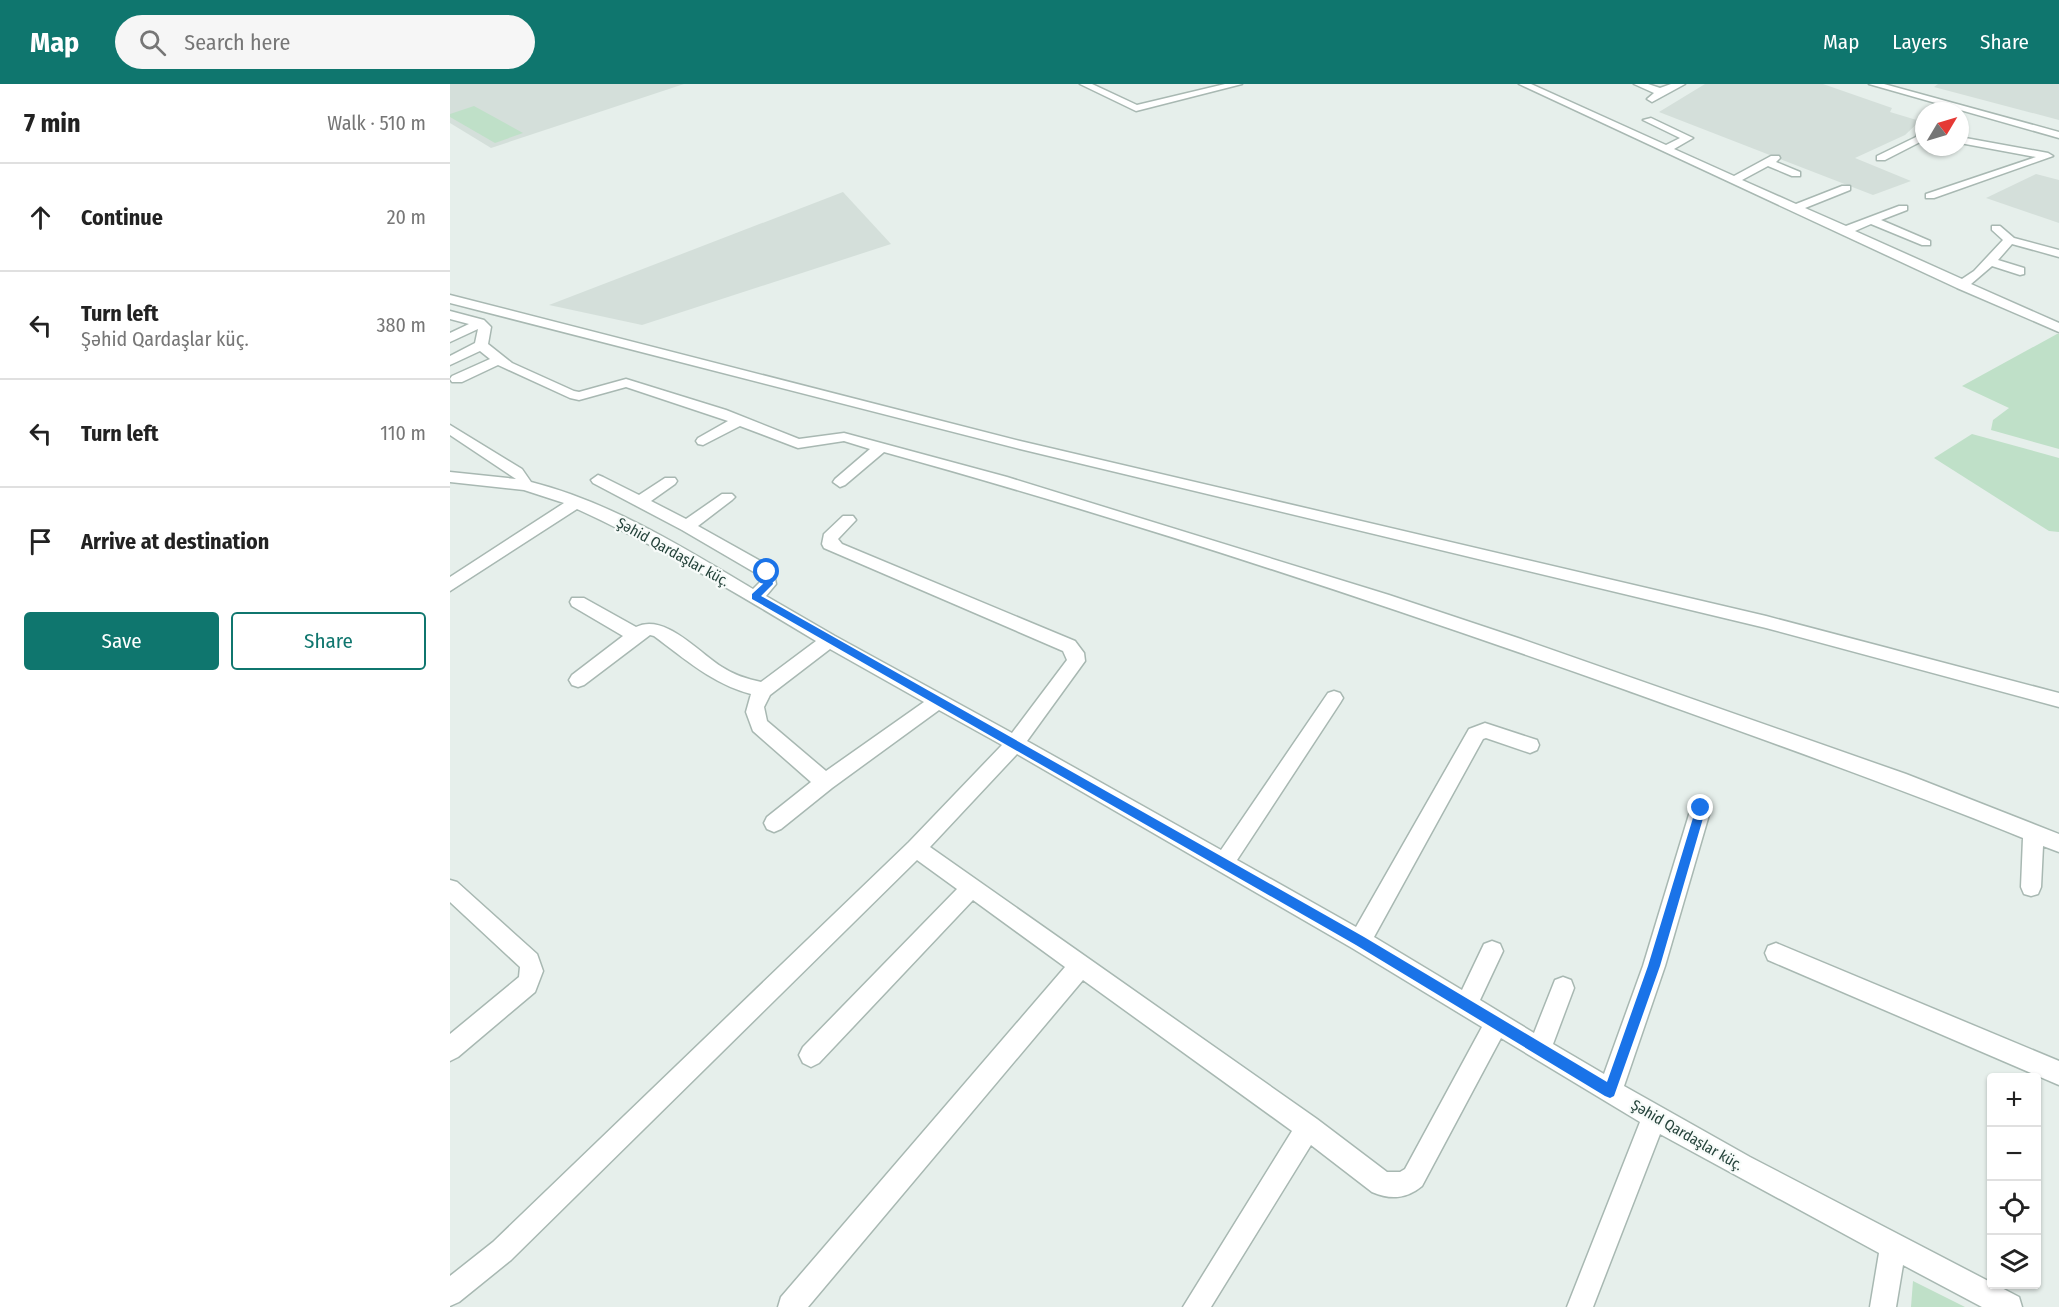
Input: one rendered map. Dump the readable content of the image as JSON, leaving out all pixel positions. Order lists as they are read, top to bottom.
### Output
{
  "streets": {
    "street": ["Şəhid Qardaşlar küç."]
  },
  "north": "top right",
  "page": {
    "header": "Map",
    "search": "Search here",
    "nav": ["Map", "Layers", "Share"],
    "heading": ["7 min", "Walk · 510 m"],
    "list": [
      ["Continue", "20 m"],
      ["Turn left", "Şəhid Qardaşlar küç.", "380 m"],
      ["Turn left", "110 m"],
      "Arrive at destination"
    ],
    "buttons": ["Save", "Share"],
    "map_buttons": ["+", "−"]
  }
}
